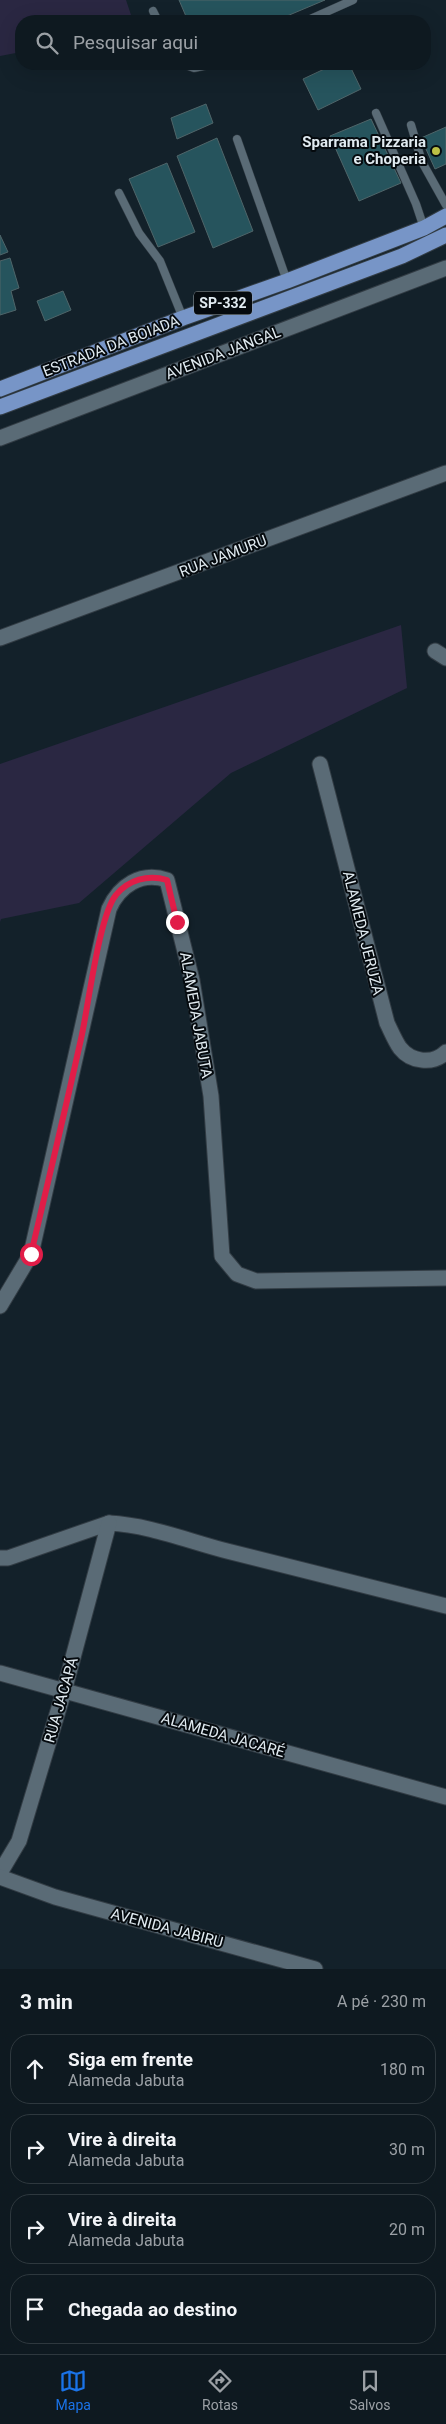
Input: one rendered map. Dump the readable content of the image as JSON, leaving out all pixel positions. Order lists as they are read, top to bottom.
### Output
{
  "streets": {
    "main road": ["SP-332", "ESTRADA DA BOIADA"],
    "street": [
      "AVENIDA JANGAL",
      "RUA JAMURU",
      "ALAMEDA JERUZA",
      "ALAMEDA JABUTA",
      "RUA JACAPÁ",
      "ALAMEDA JACARÉ",
      "AVENIDA JABIRU"
    ]
  },
  "crossings": [
    ["RUA JACAPÁ", "ALAMEDA JACARÉ"],
    ["RUA JACAPÁ", "AVENIDA JABIRU"]
  ],
  "places": ["Sparrama Pizzaria e Choperia"],
  "page": {
    "search": "Pesquisar aqui",
    "heading": ["3 min", "A pé · 230 m"],
    "list": [
      ["Siga em frente", "Alameda Jabuta", "180 m"],
      ["Vire à direita", "Alameda Jabuta", "30 m"],
      ["Vire à direita", "Alameda Jabuta", "20 m"],
      "Chegada ao destino"
    ],
    "nav": ["Mapa", "Rotas", "Salvos"]
  }
}
